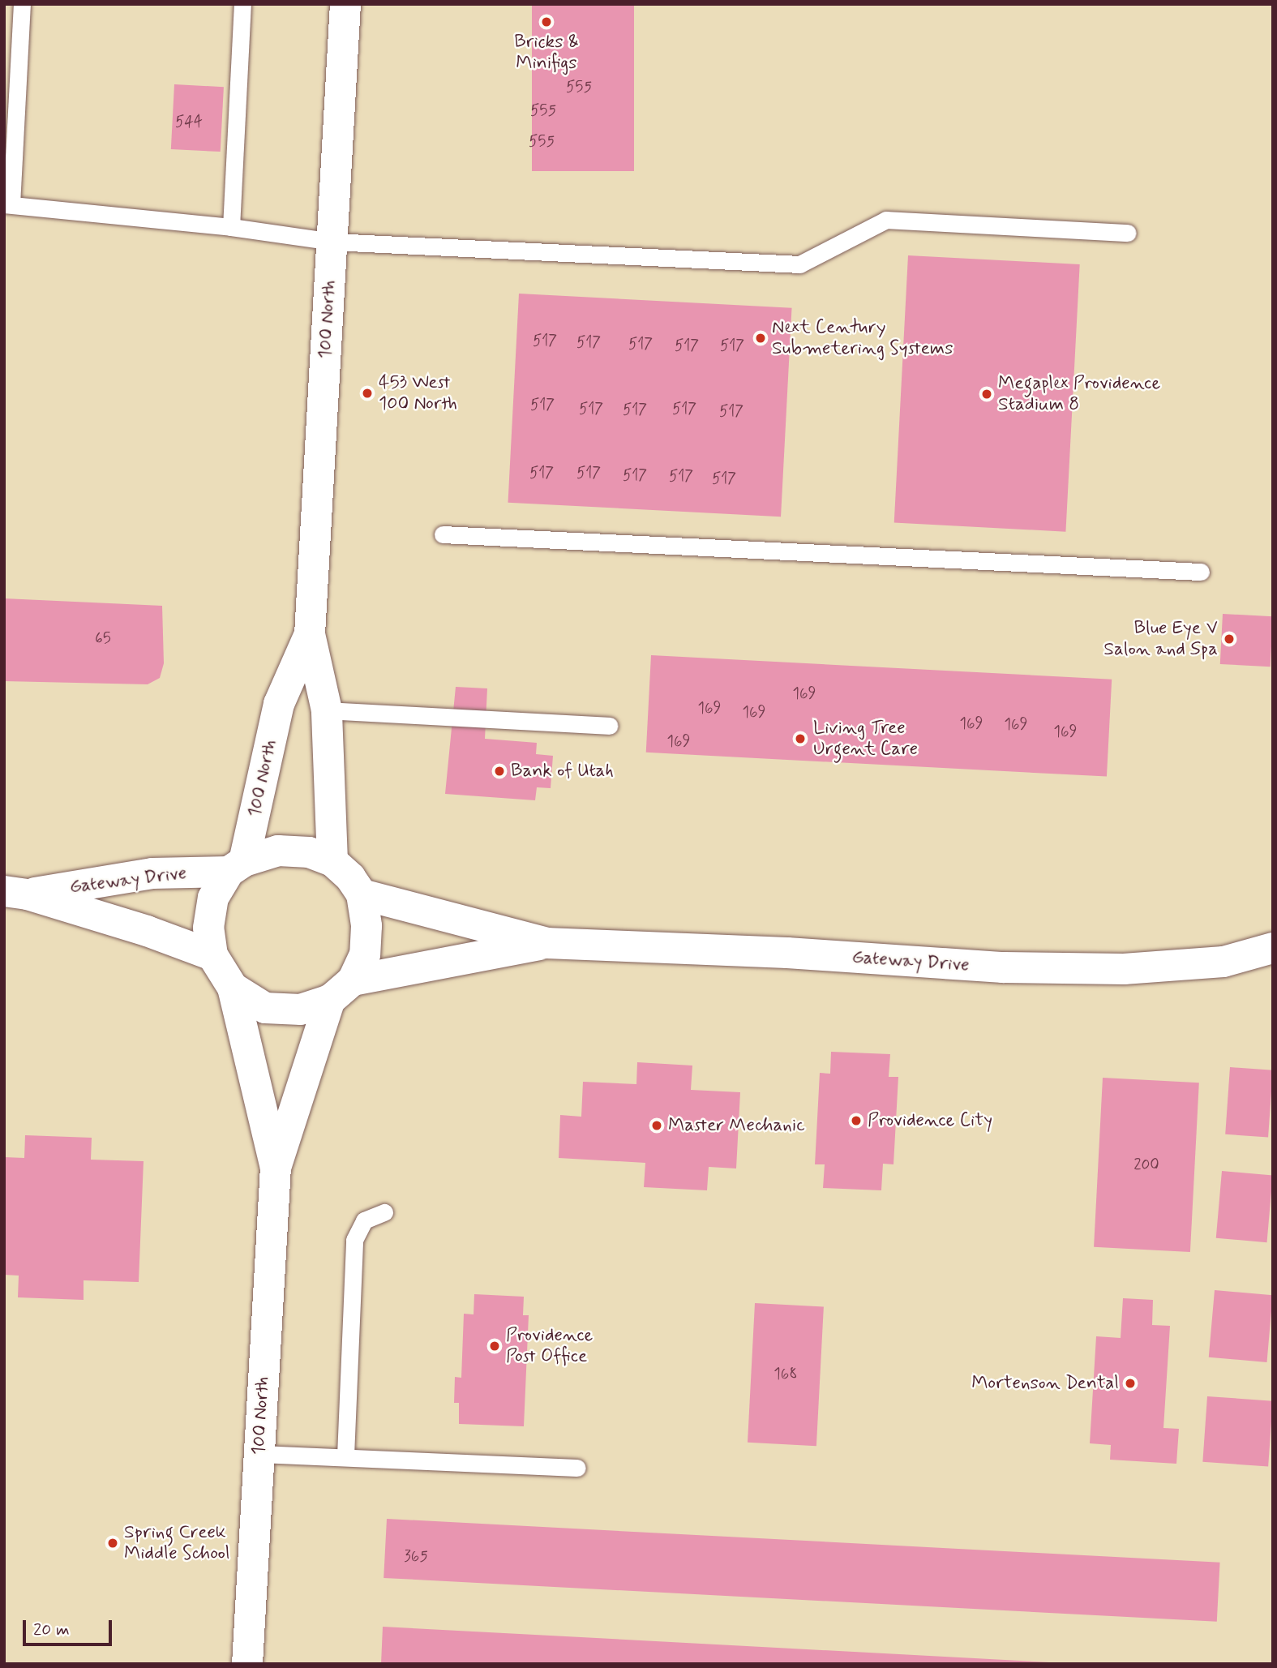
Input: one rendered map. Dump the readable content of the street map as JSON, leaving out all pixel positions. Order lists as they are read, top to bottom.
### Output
{
  "streets": {
    "main road": ["100 North", "Gateway Drive"]
  },
  "crossings": [
    ["100 North", "Gateway Drive"]
  ],
  "places": [
    "Bricks & Minifigs",
    "Next Century Submetering Systems",
    "453 West 100 North",
    "Megaplex Providence Stadium 8",
    "Blue Eye V Salon and Spa",
    "Living Tree Urgent Care",
    "Bank of Utah",
    "Providence City",
    "Master Mechanic",
    "Providence Post Office",
    "Mortenson Dental",
    "Spring Creek Middle School"
  ],
  "house_numbers": [
    "555",
    "555",
    "544",
    "555",
    "517",
    "517",
    "517",
    "517",
    "517",
    "517",
    "517",
    "517",
    "517",
    "517",
    "517",
    "517",
    "517",
    "517",
    "517",
    "65",
    "169",
    "169",
    "169",
    "169",
    "169",
    "169",
    "169",
    "200",
    "168",
    "365"
  ],
  "scale_bar": "20 m"
}
